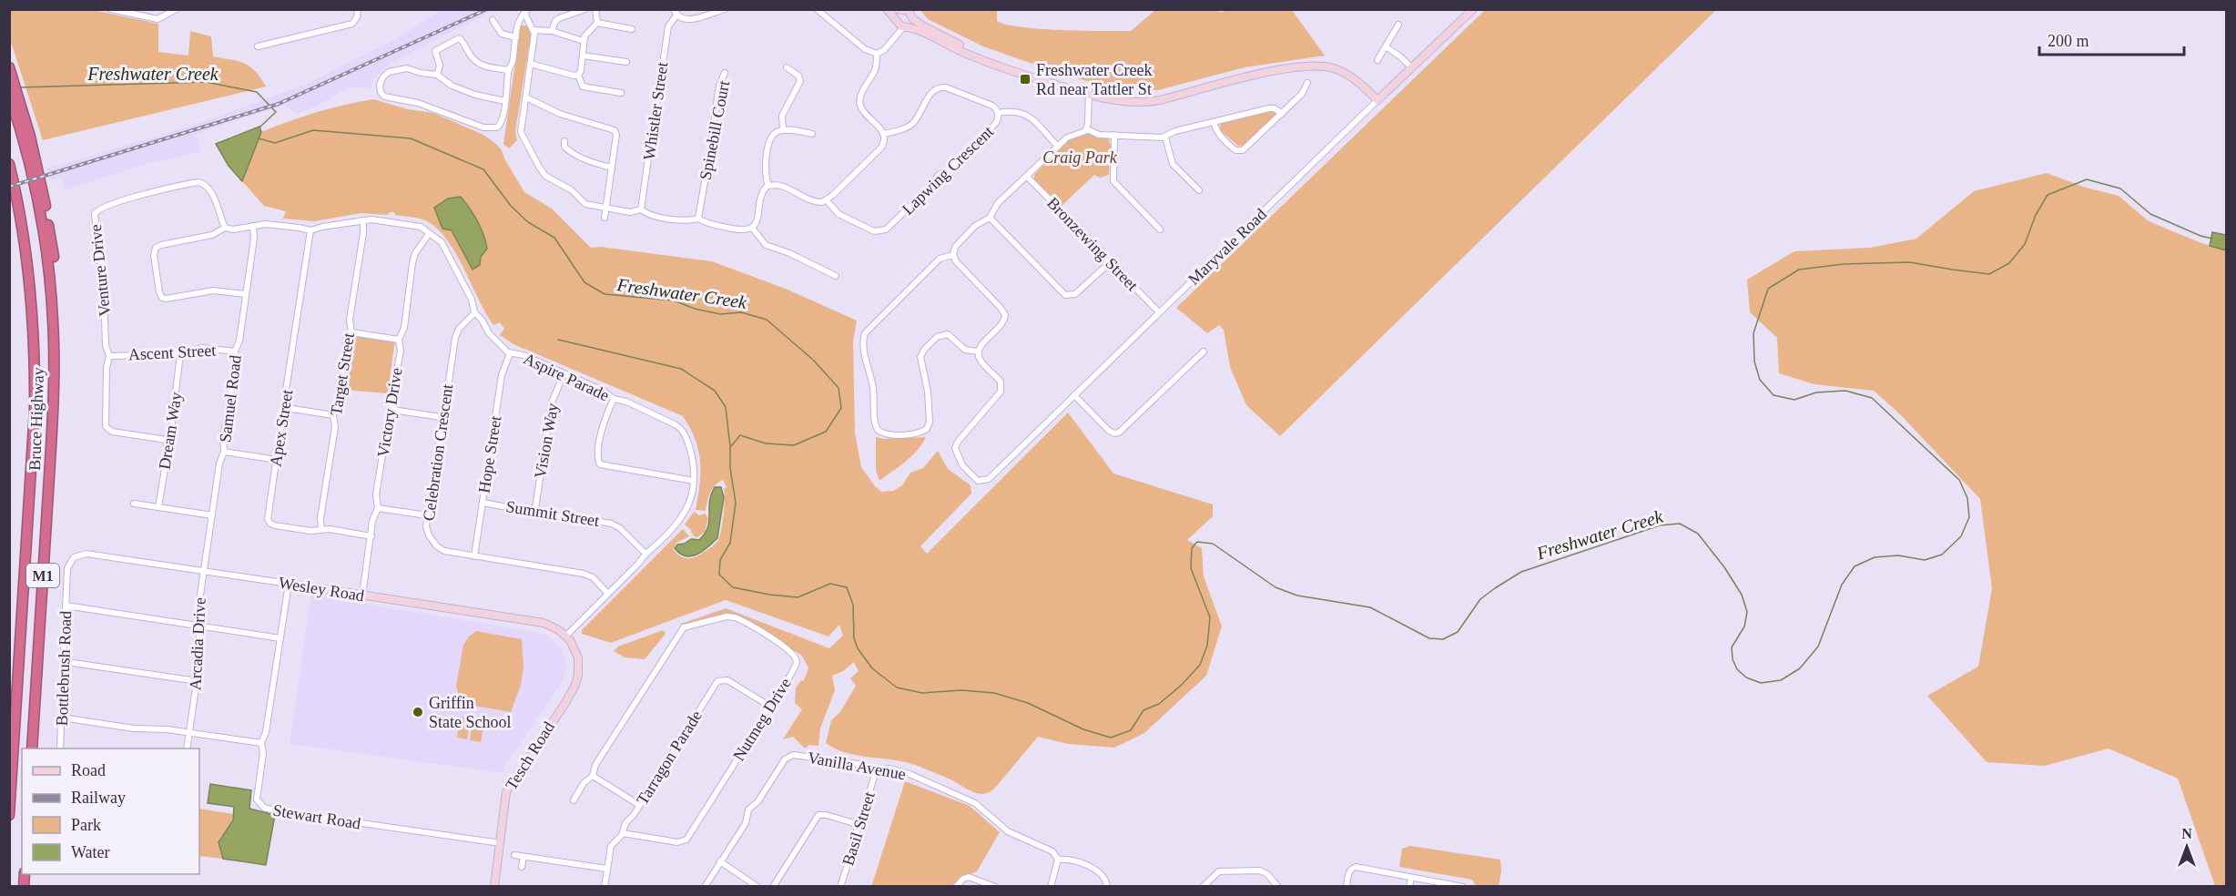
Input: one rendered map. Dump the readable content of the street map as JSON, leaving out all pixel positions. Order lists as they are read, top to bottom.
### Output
{
  "streets": {
    "highway": ["Bruce Highway", "M1"],
    "main road": ["Maryvale Road", "Wesley Road", "Tesch Road"],
    "street": [
      "Whistler Street",
      "Spinebill Court",
      "Lapwing Crescent",
      "Bronzewing Street",
      "Venture Drive",
      "Ascent Street",
      "Target Street",
      "Aspire Parade",
      "Samuel Road",
      "Victory Drive",
      "Apex Street",
      "Dream Way",
      "Vision Way",
      "Celebration Crescent",
      "Hope Street",
      "Summit Street",
      "Arcadia Drive",
      "Bottlebrush Road",
      "Nutmeg Drive",
      "Tarragon Parade",
      "Vanilla Avenue",
      "Stewart Road",
      "Basil Street"
    ]
  },
  "crossings": [
    ["Bronzewing Street", "Maryvale Road"],
    ["Venture Drive", "Ascent Street"],
    ["Venture Drive", "Aspire Parade"],
    ["Venture Drive", "Dream Way"],
    ["Ascent Street", "Samuel Road"],
    ["Ascent Street", "Dream Way"],
    ["Target Street", "Aspire Parade"],
    ["Target Street", "Apex Street"],
    ["Aspire Parade", "Samuel Road"],
    ["Aspire Parade", "Victory Drive"],
    ["Aspire Parade", "Apex Street"],
    ["Aspire Parade", "Vision Way"],
    ["Aspire Parade", "Celebration Crescent"],
    ["Aspire Parade", "Hope Street"],
    ["Aspire Parade", "Summit Street"],
    ["Aspire Parade", "Wesley Road"],
    ["Aspire Parade", "Tesch Road"],
    ["Samuel Road", "Wesley Road"],
    ["Samuel Road", "Arcadia Drive"],
    ["Victory Drive", "Apex Street"],
    ["Victory Drive", "Wesley Road"],
    ["Vision Way", "Summit Street"],
    ["Celebration Crescent", "Hope Street"],
    ["Hope Street", "Summit Street"],
    ["Wesley Road", "Arcadia Drive"],
    ["Wesley Road", "Bottlebrush Road"],
    ["Wesley Road", "Tesch Road"],
    ["Wesley Road", "Stewart Road"],
    ["Nutmeg Drive", "Tarragon Parade"],
    ["Tesch Road", "Stewart Road"],
    ["Vanilla Avenue", "Basil Street"]
  ],
  "water": ["Freshwater Creek"],
  "parks": ["Craig Park"],
  "places": {
    "transit": ["Freshwater Creek Rd near Tattler St"],
    "other": ["Griffin State School"]
  },
  "legend": [
    "Road",
    "Railway",
    "Park",
    "Water"
  ],
  "scale_bar": "200 m",
  "north": "top"
}
